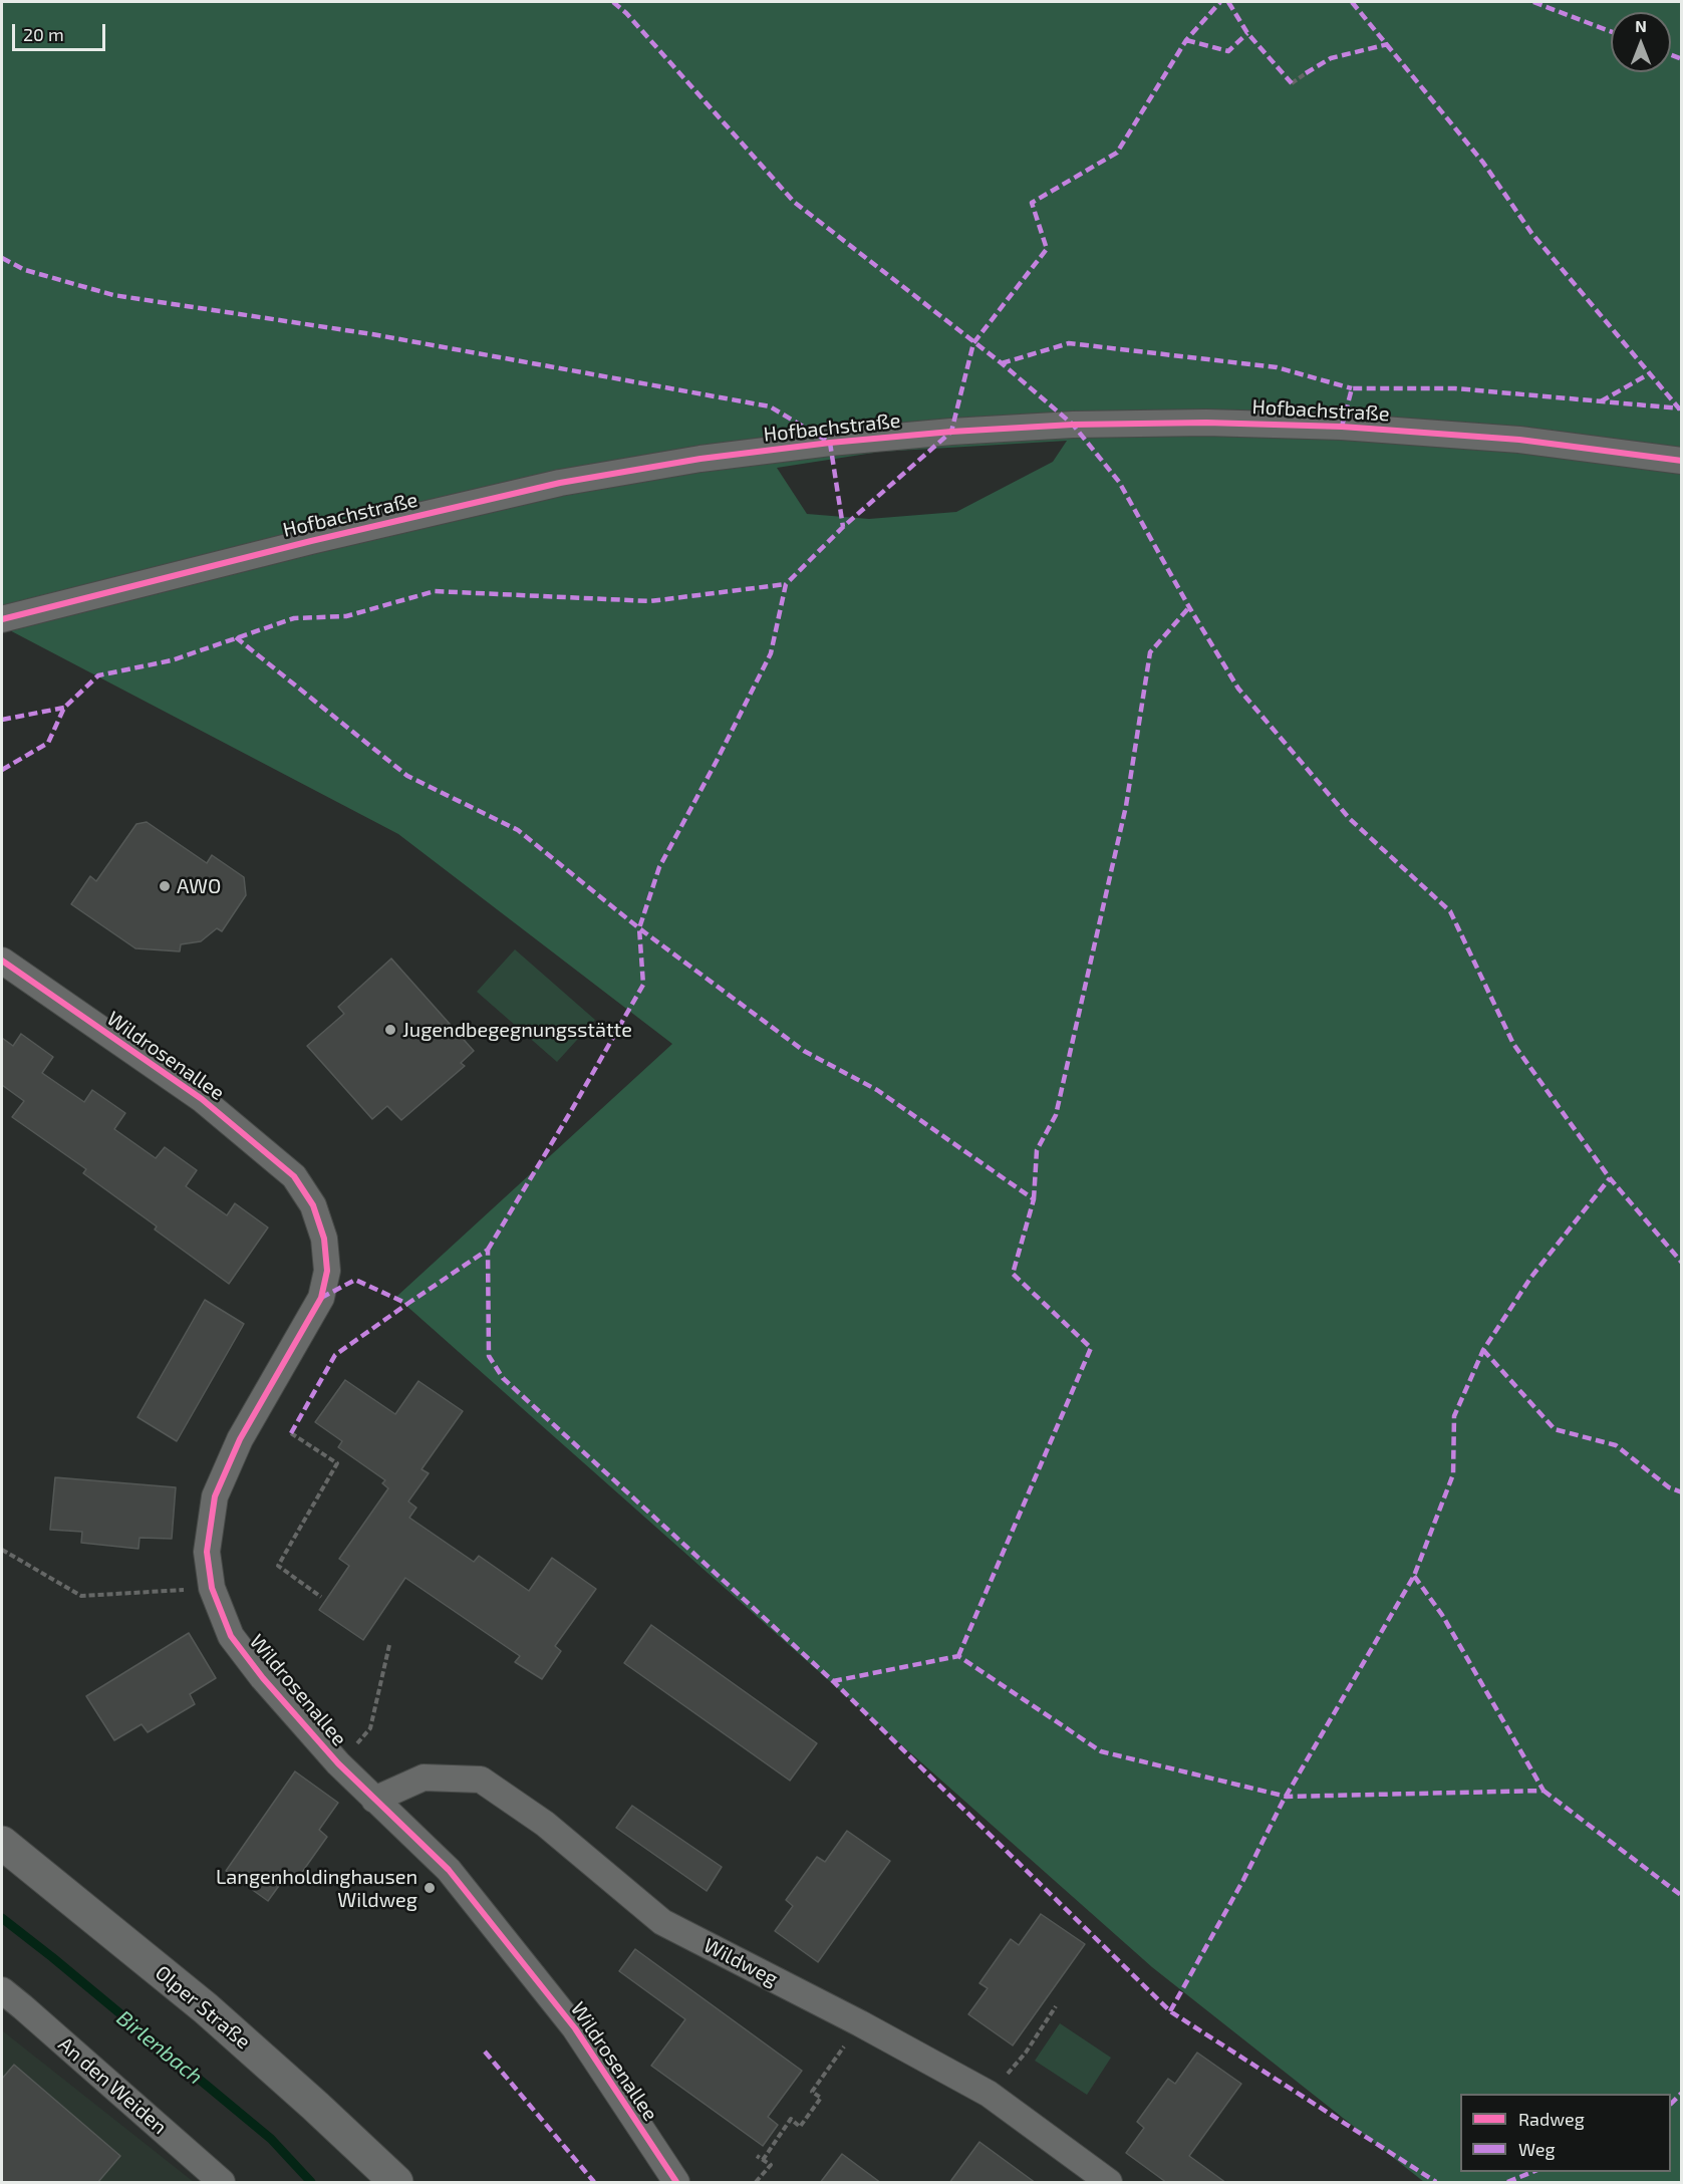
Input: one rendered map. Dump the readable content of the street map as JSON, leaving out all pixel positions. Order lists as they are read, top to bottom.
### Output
{
  "streets": {
    "main road": ["Olper Straße"],
    "street": [
      "Hofbachstraße",
      "Wildrosenallee",
      "Wildweg",
      "An den Weiden"
    ]
  },
  "crossings": [
    ["Wildrosenallee", "Wildweg"]
  ],
  "water": ["Birlenbach"],
  "places": ["AWO", "Jugendbegegnungsstätte", "Langenholdinghausen Wildweg"],
  "legend": ["Radweg", "Weg"],
  "scale_bar": "20 m",
  "north": "top"
}
